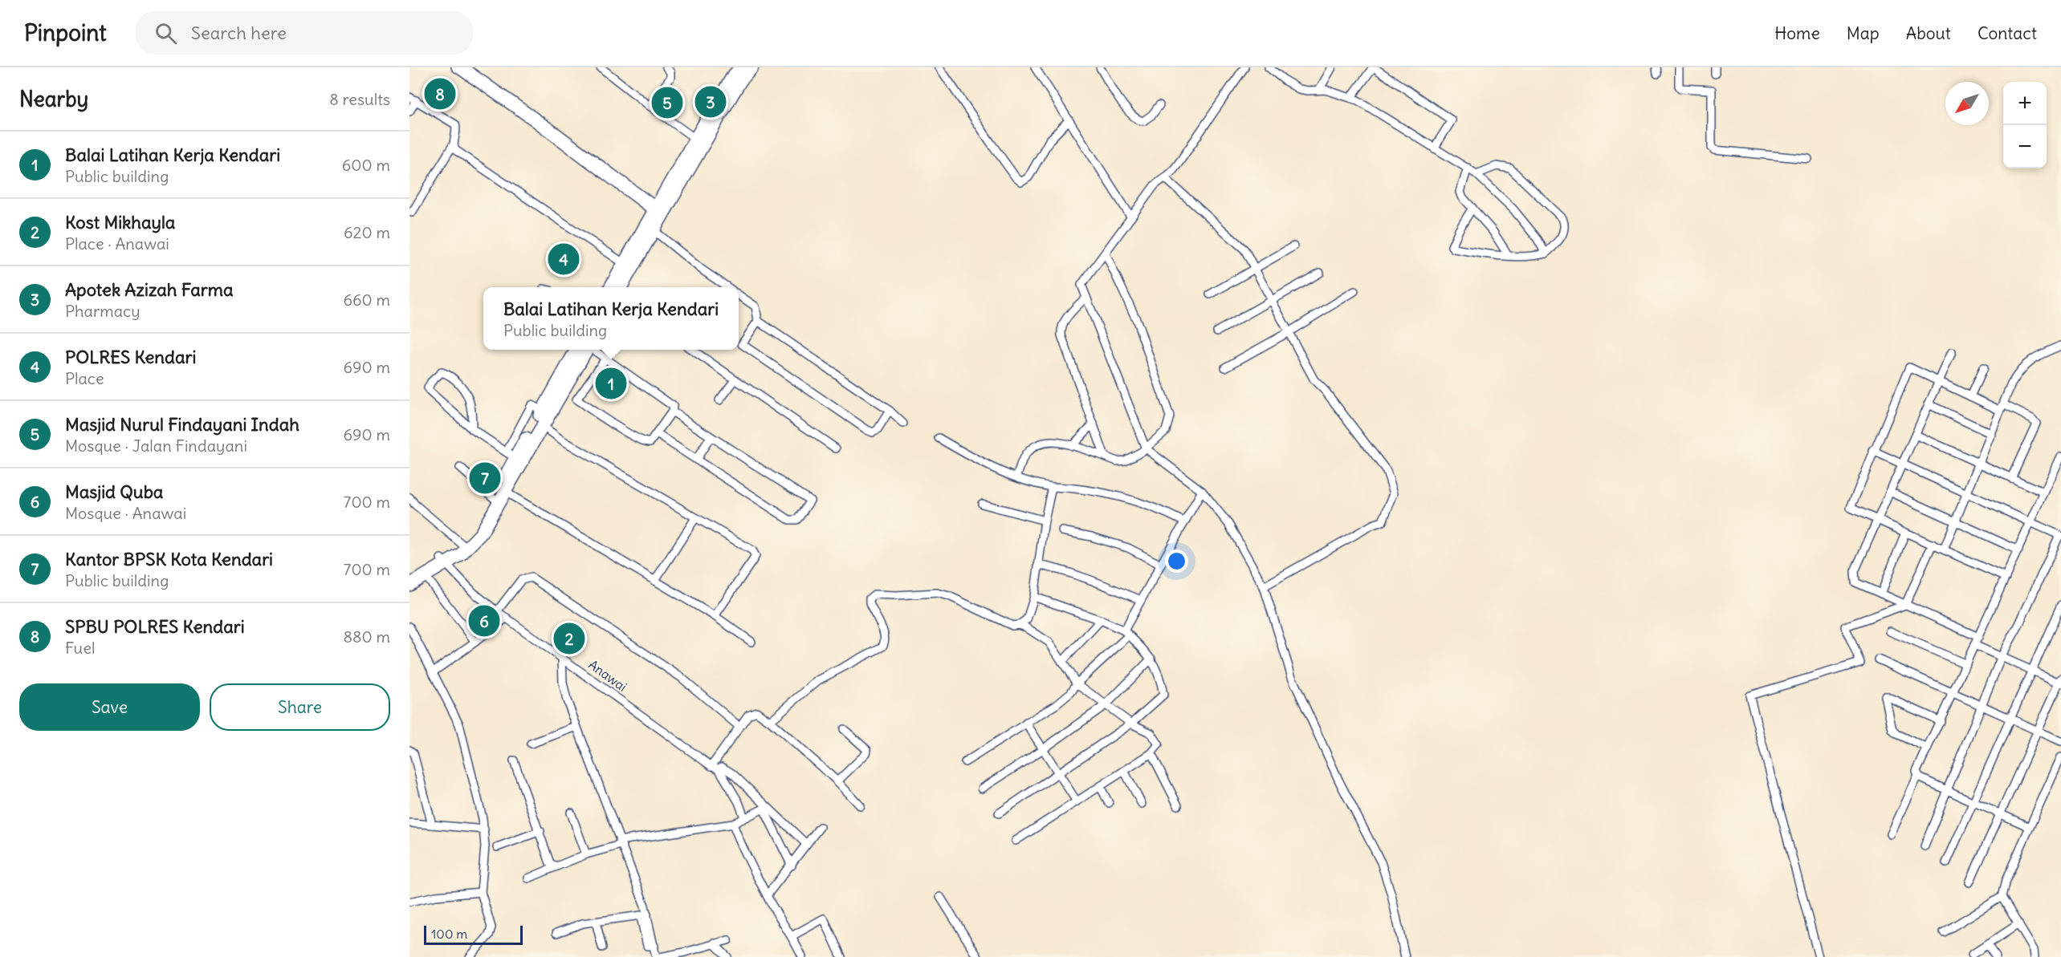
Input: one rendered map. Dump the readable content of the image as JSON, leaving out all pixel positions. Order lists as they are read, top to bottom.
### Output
{
  "streets": {
    "street": ["Anawai"]
  },
  "scale_bar": "100 m",
  "north": "bottom left",
  "page": {
    "header": "Pinpoint",
    "search": "Search here",
    "nav": [
      "Home",
      "Map",
      "About",
      "Contact"
    ],
    "heading": ["Nearby", "8 results"],
    "pins": [
      "8",
      "3",
      "5",
      "4",
      "1",
      "7",
      "6",
      "2"
    ],
    "map_buttons": ["+", "−"],
    "list": [
      {
        "mark": "1",
        "name": "Balai Latihan Kerja Kendari",
        "note": "Public building",
        "value": "600 m"
      },
      {
        "mark": "2",
        "name": "Kost Mikhayla",
        "note": "Place · Anawai",
        "value": "620 m"
      },
      {
        "mark": "3",
        "name": "Apotek Azizah Farma",
        "note": "Pharmacy",
        "value": "660 m"
      },
      {
        "mark": "4",
        "name": "POLRES Kendari",
        "note": "Place",
        "value": "690 m"
      },
      {
        "mark": "5",
        "name": "Masjid Nurul Findayani Indah",
        "note": "Mosque · Jalan Findayani",
        "value": "690 m"
      },
      {
        "mark": "6",
        "name": "Masjid Quba",
        "note": "Mosque · Anawai",
        "value": "700 m"
      },
      {
        "mark": "7",
        "name": "Kantor BPSK Kota Kendari",
        "note": "Public building",
        "value": "700 m"
      },
      {
        "mark": "8",
        "name": "SPBU POLRES Kendari",
        "note": "Fuel",
        "value": "880 m"
      }
    ],
    "popup": ["Balai Latihan Kerja Kendari", "Public building"],
    "buttons": ["Save", "Share"],
    "scale": "100 m"
  }
}
